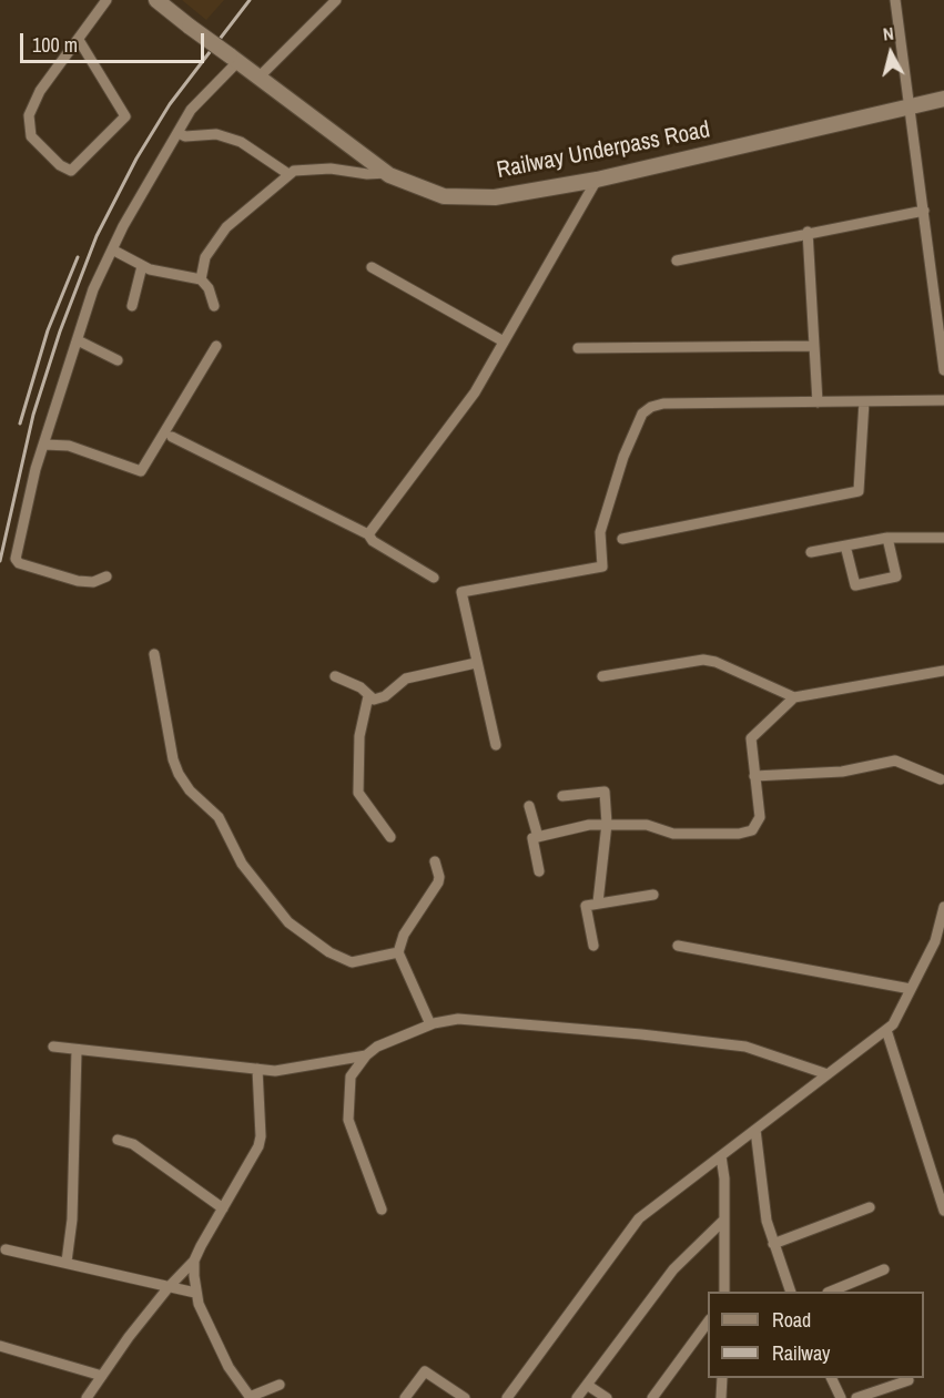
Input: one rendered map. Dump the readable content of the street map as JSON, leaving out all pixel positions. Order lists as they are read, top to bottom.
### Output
{
  "streets": {
    "street": ["Railway Underpass Road"]
  },
  "legend": ["Road", "Railway"],
  "scale_bar": "100 m",
  "north": "top"
}
